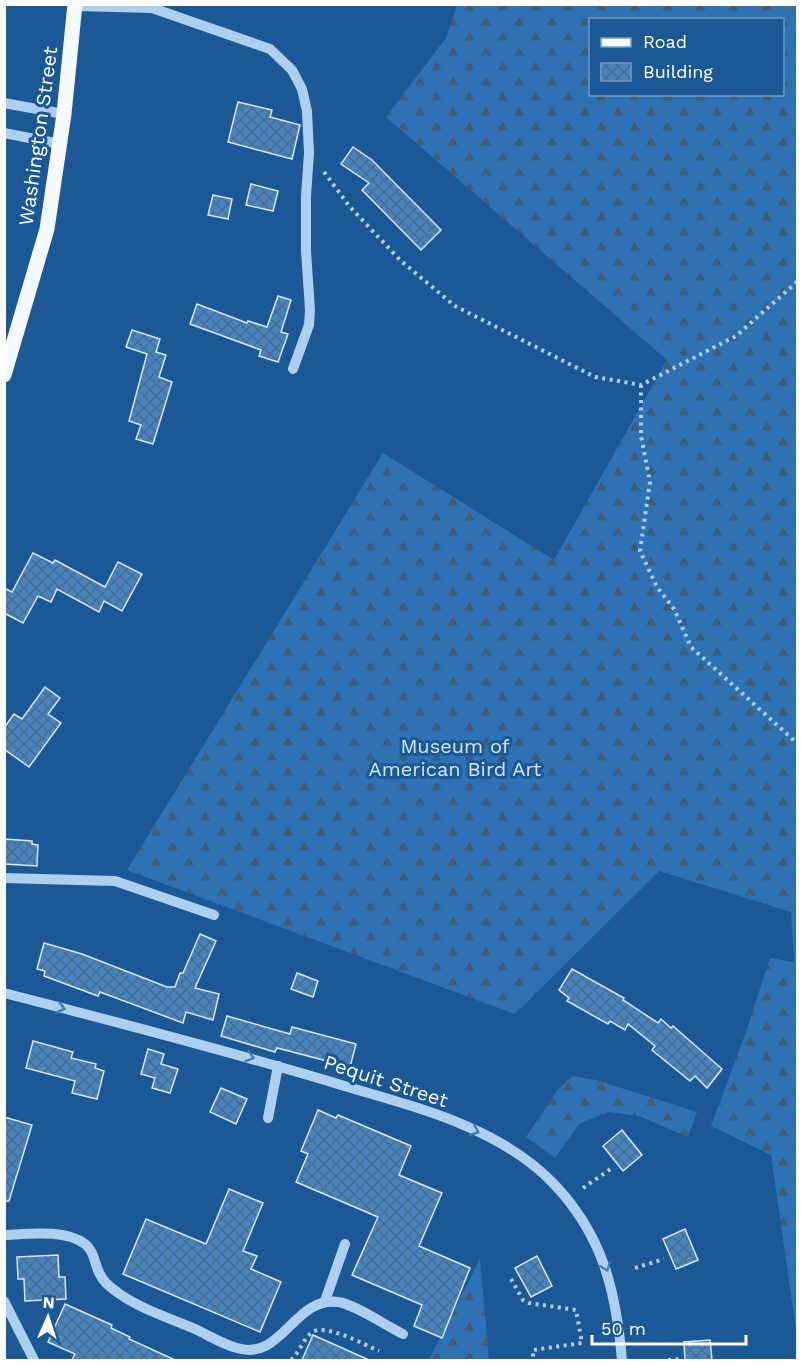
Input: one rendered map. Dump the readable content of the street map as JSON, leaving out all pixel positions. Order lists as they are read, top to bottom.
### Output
{
  "streets": {
    "main road": ["Washington Street"],
    "street": ["Pequit Street"]
  },
  "one_way": ["Pequit Street"],
  "parks": ["Museum of American Bird Art"],
  "legend": ["Road", "Building"],
  "scale_bar": "50 m",
  "north": "top"
}
